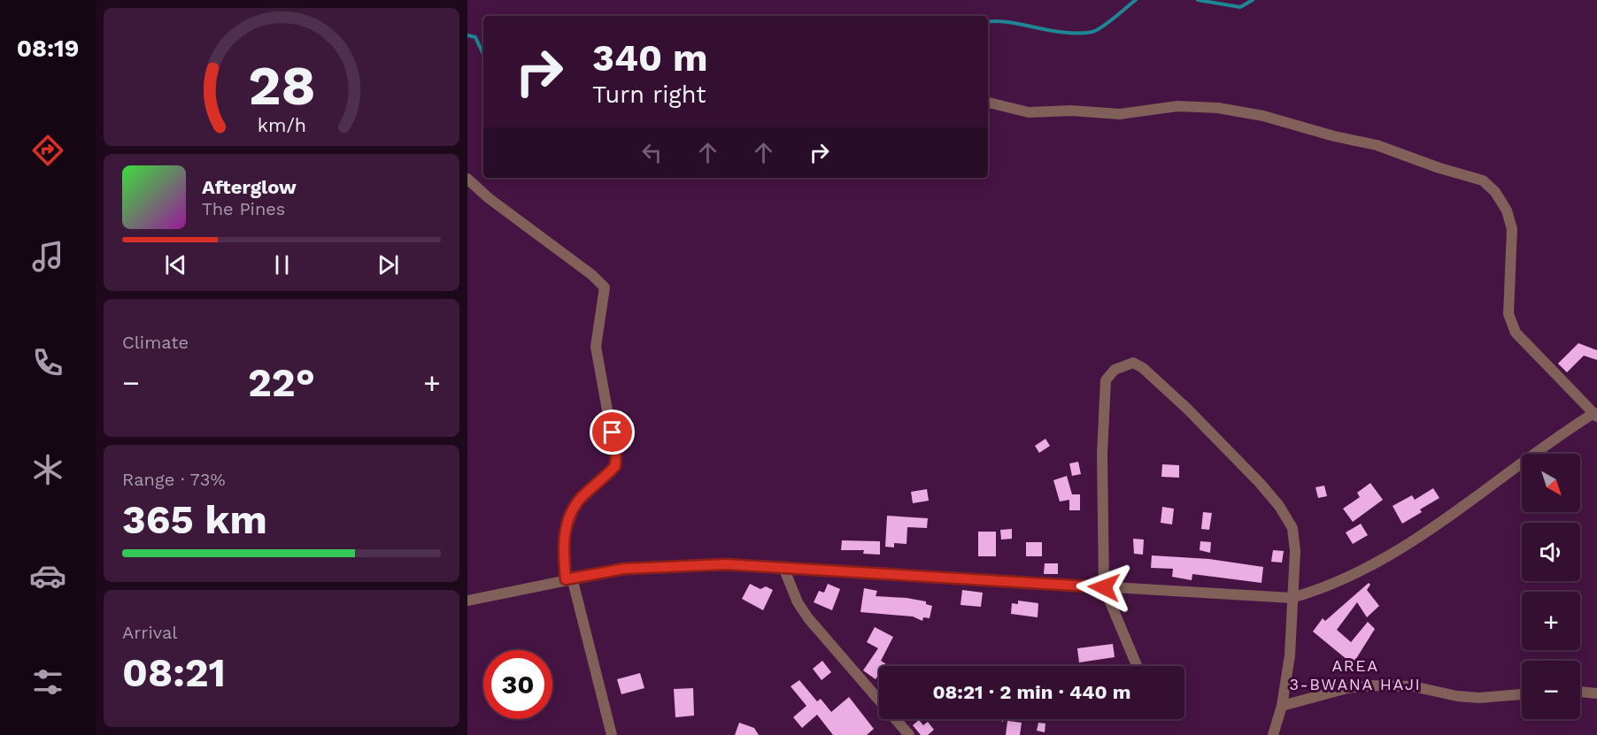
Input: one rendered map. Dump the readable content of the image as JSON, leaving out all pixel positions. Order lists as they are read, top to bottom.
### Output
{
  "districts": ["AREA 3-BWANA HAJI"],
  "north": "bottom right",
  "page": {
    "tabs": "08:19",
    "turn": ["340 m", "Turn right"],
    "song": ["Afterglow", "The Pines"],
    "tile": [
      "Climate",
      ["Range · 73%", "365 km"],
      ["Arrival", "08:21"]
    ],
    "heat": ["−", "22°", "+"],
    "map_buttons": ["+", "−"],
    "limit": "30",
    "trip": "08:21 · 2 min · 440 m",
    "gauge": ["28", "km/h"]
  }
}
